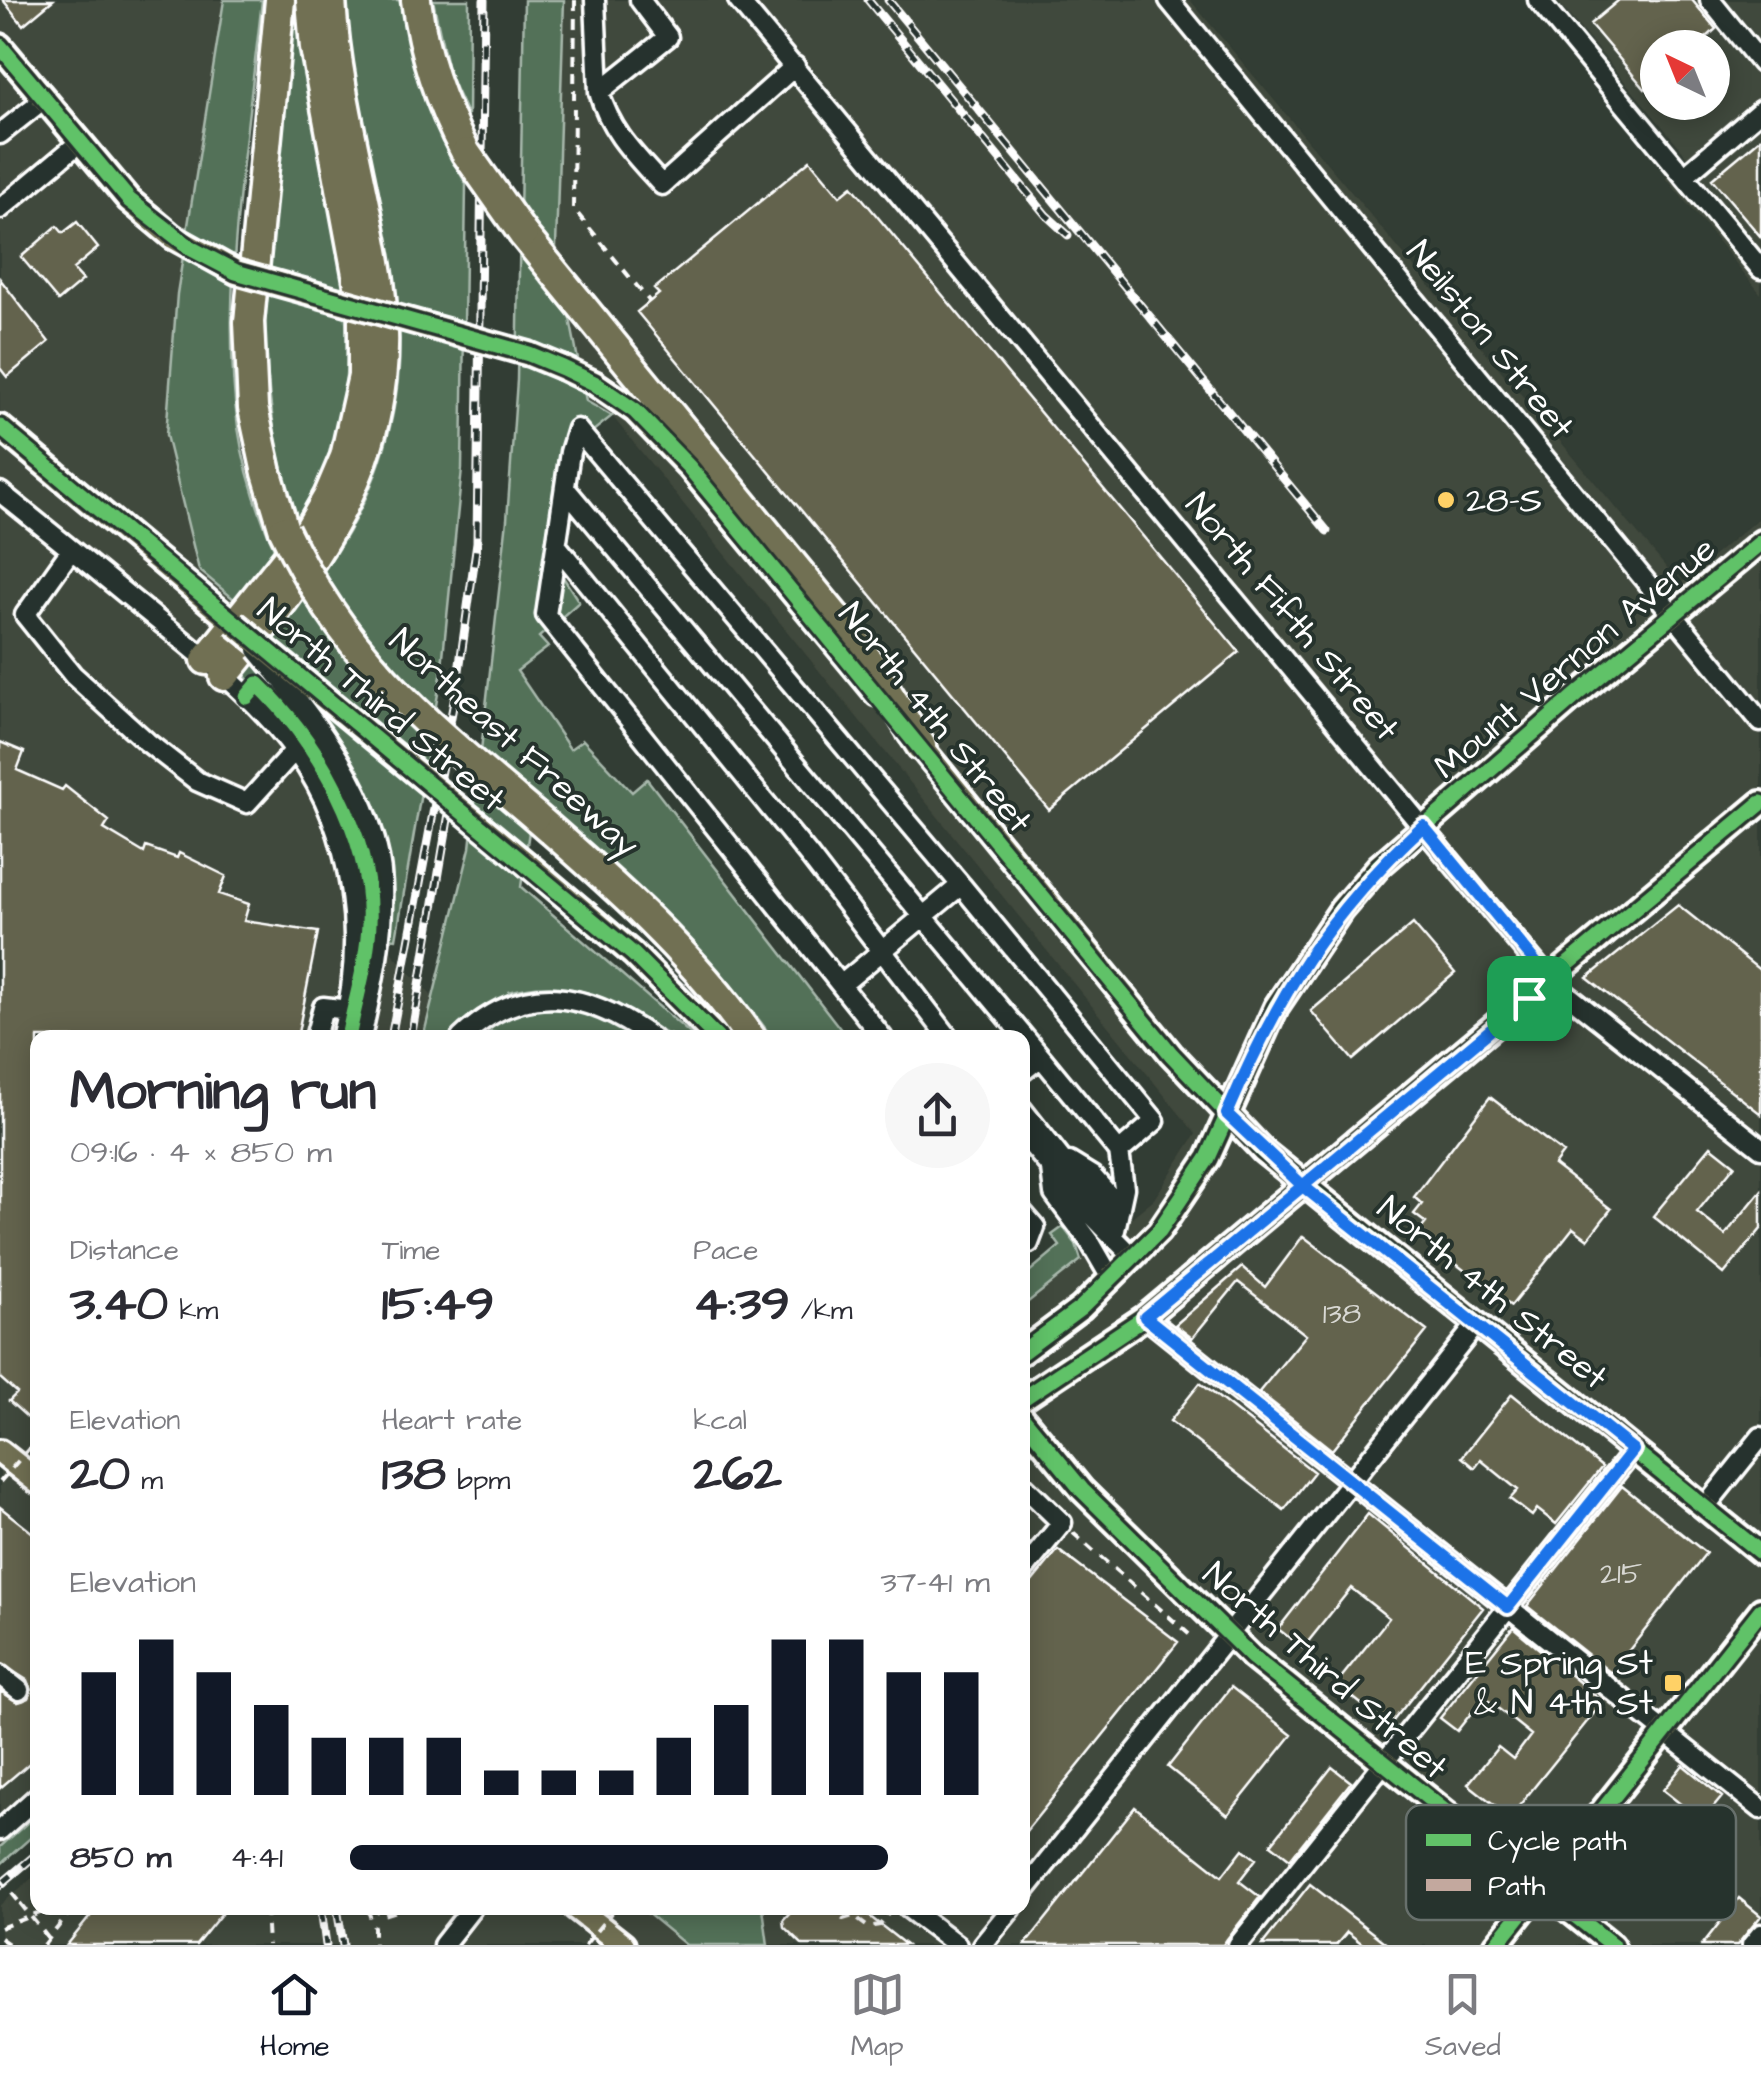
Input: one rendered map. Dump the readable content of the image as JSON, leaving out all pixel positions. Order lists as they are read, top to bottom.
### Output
{
  "streets": {
    "highway": ["Northeast Freeway"],
    "main road": ["Mount Vernon Avenue", "North Third Street", "North 4th Street"],
    "street": ["Neilston Street", "North Fifth Street"]
  },
  "crossings": [
    ["Neilston Street", "Mount Vernon Avenue"],
    ["North Fifth Street", "Mount Vernon Avenue"],
    ["Mount Vernon Avenue", "North 4th Street"]
  ],
  "places": {
    "other": ["28-S"],
    "transit": ["E Spring St & N 4th St"]
  },
  "house_numbers": ["138", "215"],
  "legend": ["Cycle path", "Path"],
  "north": "top left",
  "page": {
    "heading": ["Morning run", "09:16 · 4 × 850 m"],
    "stats": [
      ["Distance", "3.40 km"],
      ["Time", "15:49"],
      ["Pace", "4:39 /km"],
      ["Elevation", "20 m"],
      ["Heart rate", "138 bpm"],
      ["kcal", "262"]
    ],
    "chart": ["Elevation", "37–41 m"],
    "list": [
      {
        "name": "850 m",
        "note": "4:41"
      }
    ],
    "tabs": ["Home", "Map", "Saved"]
  }
}
